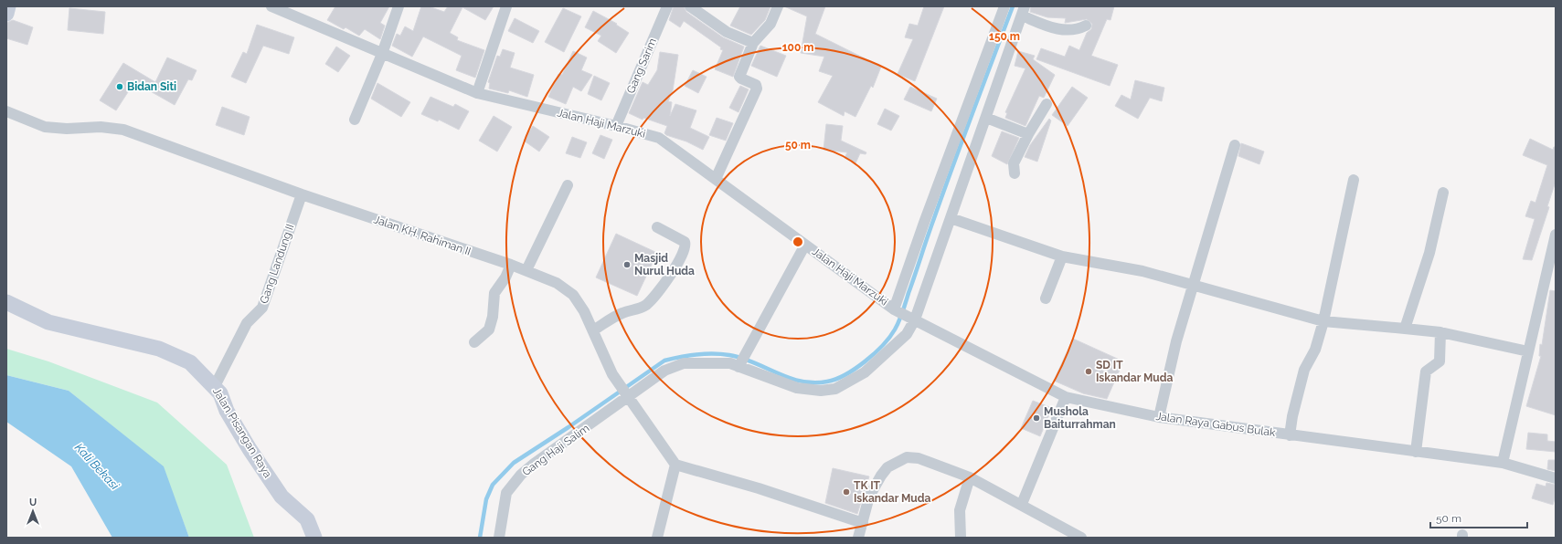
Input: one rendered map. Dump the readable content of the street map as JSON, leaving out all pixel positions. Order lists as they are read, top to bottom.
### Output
{
  "streets": {
    "street": [
      "Gang Sarim",
      "Jalan Haji Marzuki",
      "Jalan KH. Rahiman II",
      "Gang Landung II",
      "Jalan Raya Gabus Bulak",
      "Jalan Pisangan Raya",
      "Gang Haji Salim"
    ]
  },
  "crossings": [
    ["Gang Sarim", "Jalan Haji Marzuki"],
    ["Jalan Haji Marzuki", "Jalan Raya Gabus Bulak"],
    ["Jalan KH. Rahiman II", "Gang Landung II"],
    ["Jalan KH. Rahiman II", "Gang Haji Salim"],
    ["Gang Landung II", "Jalan Pisangan Raya"],
    ["Jalan Raya Gabus Bulak", "Gang Haji Salim"]
  ],
  "water": ["Kali Bekasi"],
  "places": [
    "Bidan Siti",
    "Masjid Nurul Huda",
    "SD IT Iskandar Muda",
    "Mushola Baiturrahman",
    "TK IT Iskandar Muda"
  ],
  "scale_bar": "50 m",
  "north": "top",
  "rings": ["150 m", "100 m", "50 m"]
}
